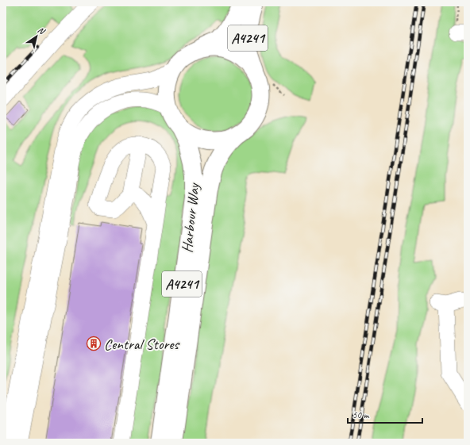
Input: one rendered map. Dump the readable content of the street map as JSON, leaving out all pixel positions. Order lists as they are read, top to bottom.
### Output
{
  "streets": {
    "main road": ["A4241", "Harbour Way"]
  },
  "crossings": [
    ["A4241", "Harbour Way"]
  ],
  "places": {
    "building": ["Central Stores"]
  },
  "scale_bar": "50 m",
  "north": "top right"
}
